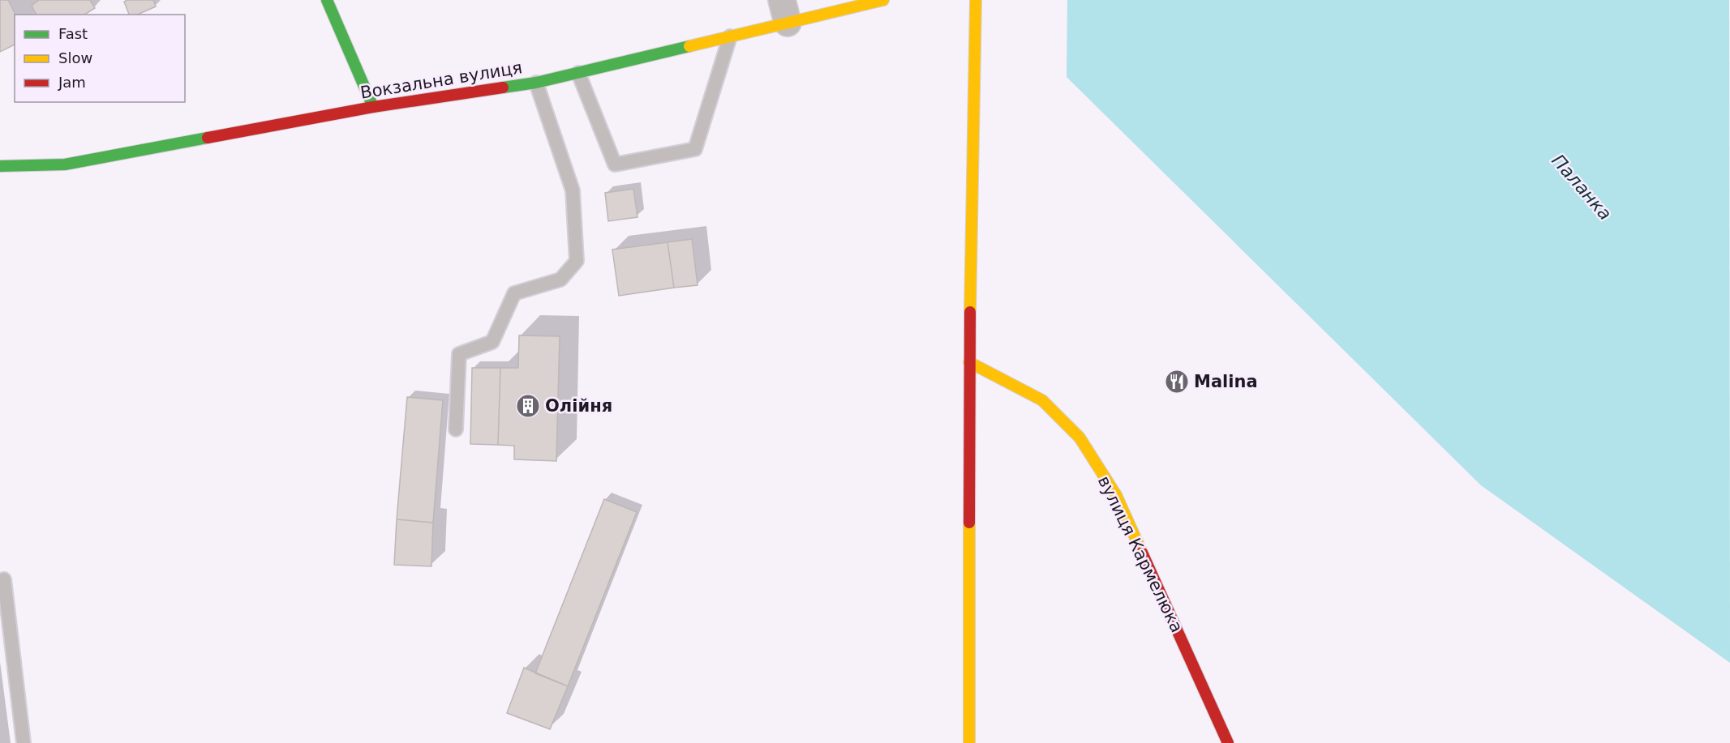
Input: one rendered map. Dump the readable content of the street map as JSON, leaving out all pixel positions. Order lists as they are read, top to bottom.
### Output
{
  "streets": {
    "main road": ["Вокзальна вулиця", "вулиця Кармелюка"]
  },
  "water": ["Паланка"],
  "places": {
    "restaurant": ["Malina"],
    "building": ["Олійня"]
  },
  "legend": ["Fast", "Slow", "Jam"]
}
